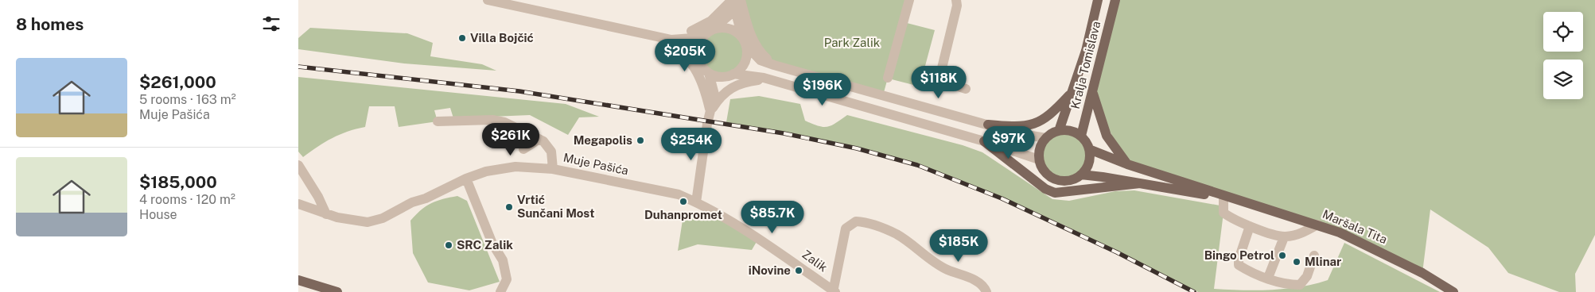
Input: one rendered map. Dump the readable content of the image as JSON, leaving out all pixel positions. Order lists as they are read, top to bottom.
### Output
{
  "streets": {
    "main road": ["Kralja Tomislava", "Maršala Tita"],
    "street": ["Muje Pašića", "Zalik"]
  },
  "crossings": [
    ["Kralja Tomislava", "Maršala Tita"],
    ["Muje Pašića", "Zalik"]
  ],
  "parks": ["Park Zalik"],
  "places": [
    "Villa Bojčić",
    "Megapolis",
    "Duhanpromet",
    "Vrtić Sunčani Most",
    "SRC Zalik",
    "Bingo Petrol",
    "Mlinar",
    "iNovine"
  ],
  "page": {
    "heading": "8 homes",
    "price": [
      "$205K",
      "$118K",
      "$196K",
      "$261K",
      "$97K",
      "$254K",
      "$85.7K",
      "$185K"
    ],
    "list": [
      {
        "name": "$261,000",
        "note": "5 rooms · 163 m² · Muje Pašića"
      },
      {
        "name": "$185,000",
        "note": "4 rooms · 120 m² · House"
      }
    ]
  }
}
